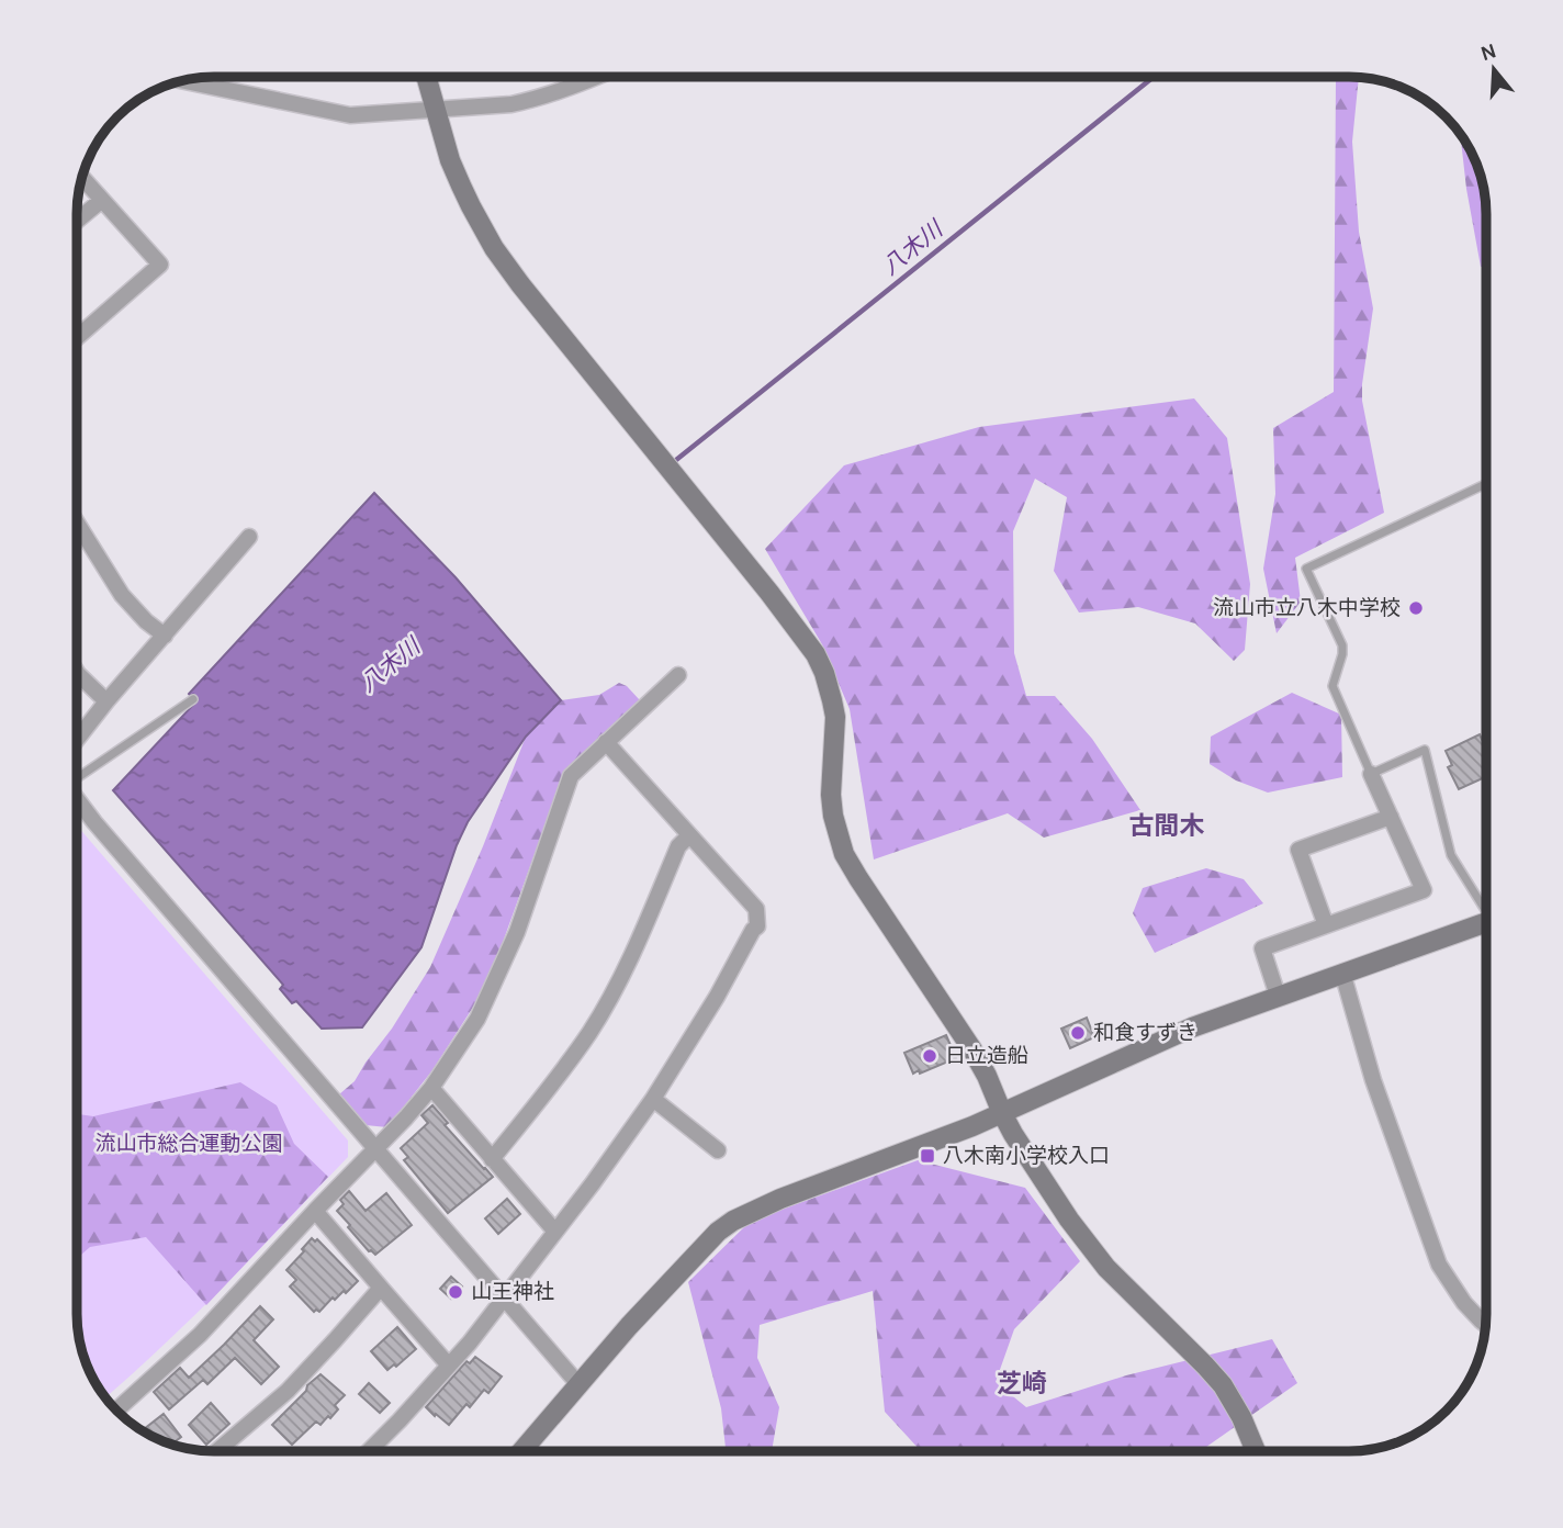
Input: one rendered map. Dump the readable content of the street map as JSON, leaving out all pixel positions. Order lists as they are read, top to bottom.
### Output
{
  "districts": ["古間木", "芝崎"],
  "water": ["八木川"],
  "parks": ["流山市総合運動公園"],
  "places": {
    "other": [
      "流山市立八木中学校",
      "和食すずき",
      "日立造船",
      "山王神社"
    ],
    "transit": ["八木南小学校入口"]
  },
  "north": "top"
}
